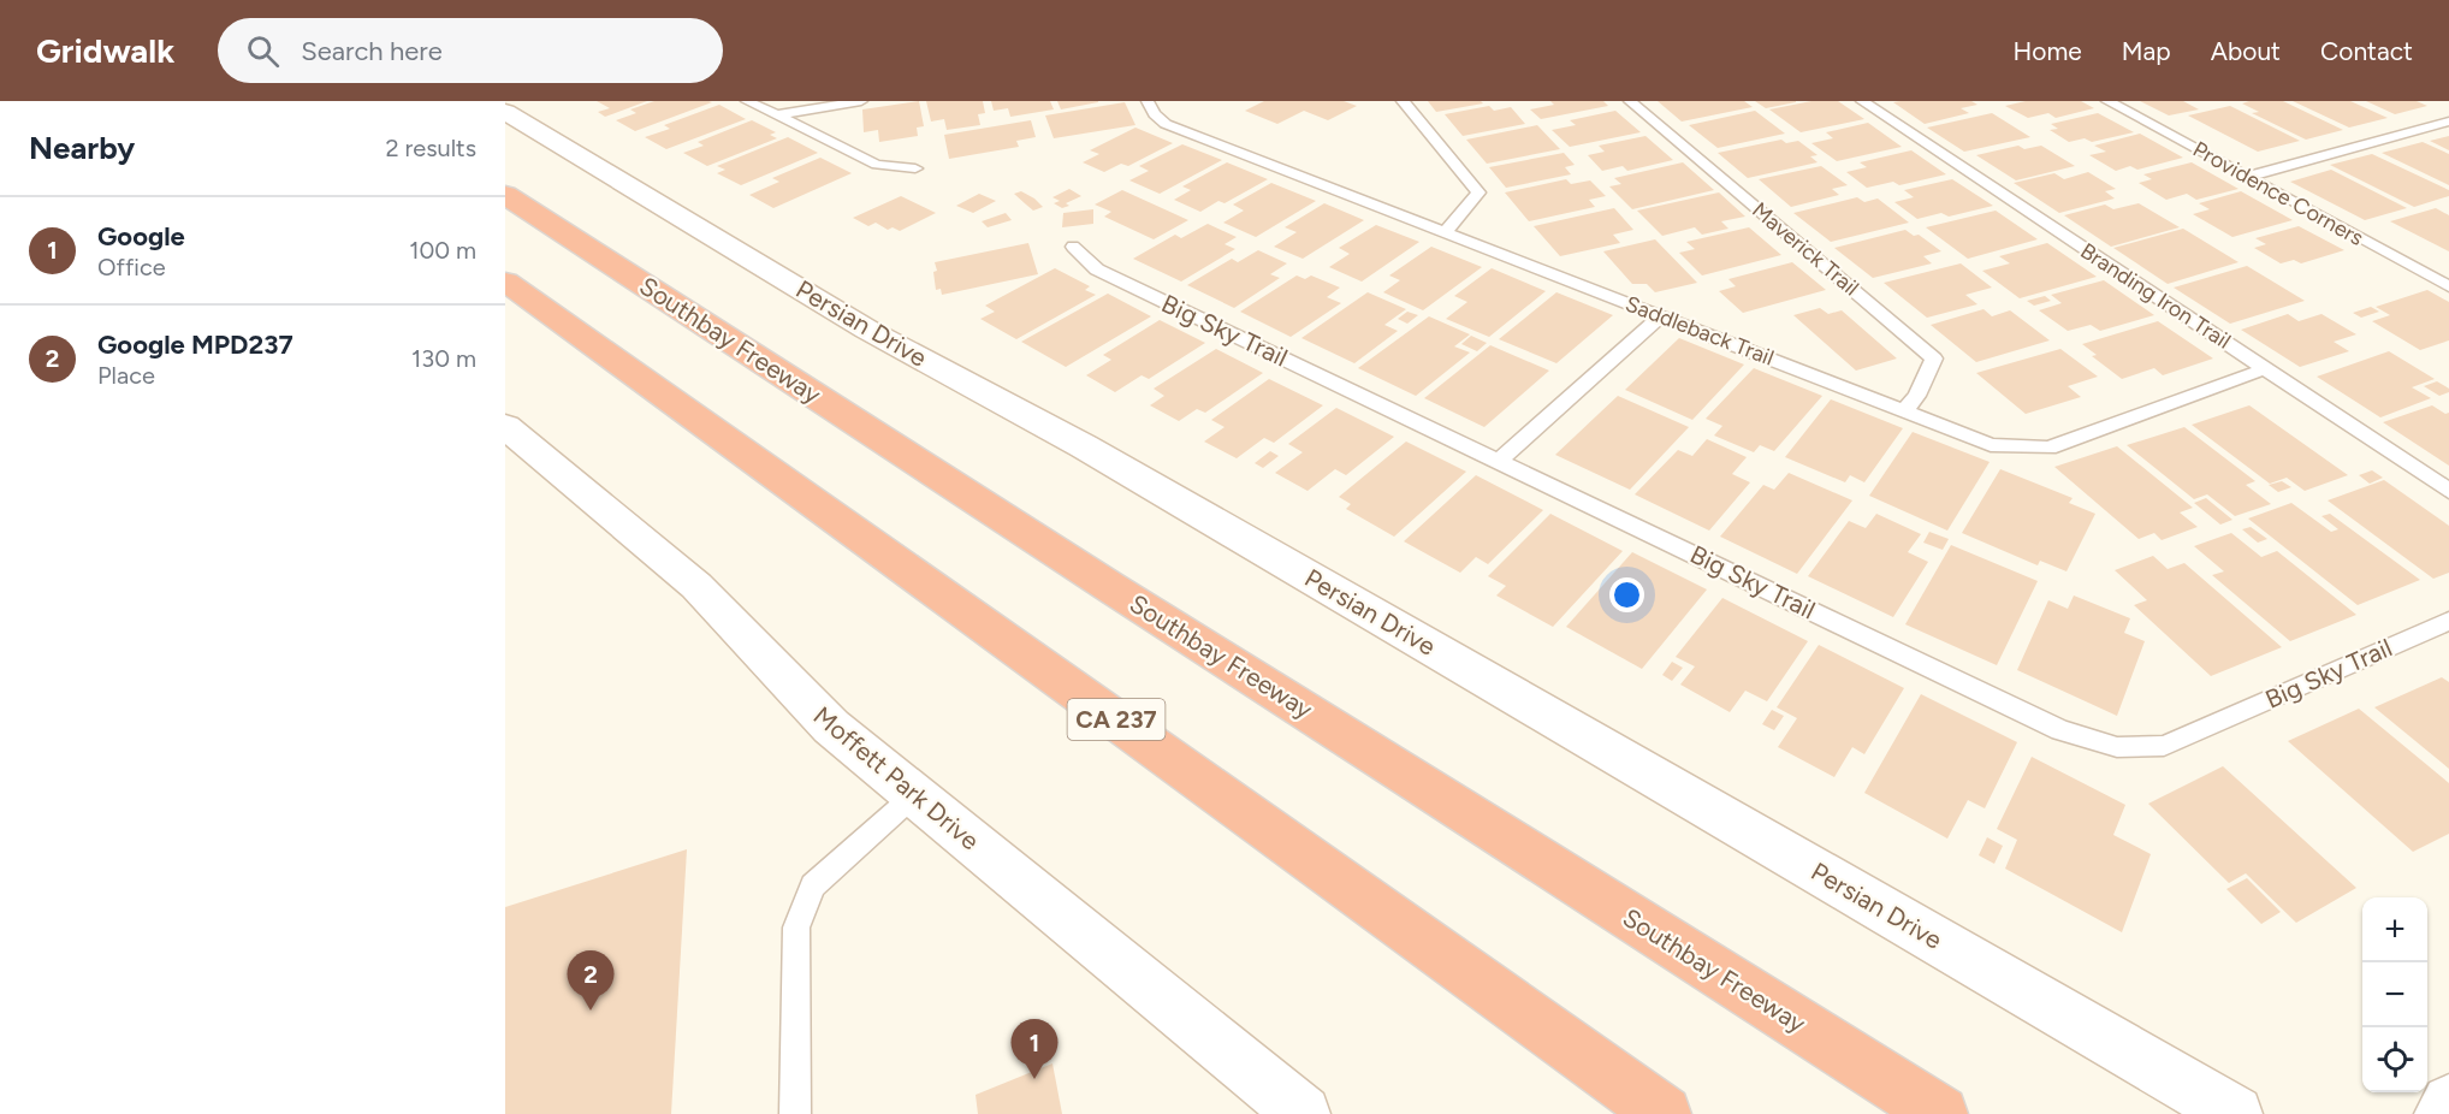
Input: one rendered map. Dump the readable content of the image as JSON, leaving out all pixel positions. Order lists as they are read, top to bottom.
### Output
{
  "streets": {
    "highway": ["Southbay Freeway", "CA 237"],
    "street": ["Persian Drive", "Moffett Park Drive"],
    "lane": [
      "Providence Corners",
      "Maverick Trail",
      "Branding Iron Trail",
      "Big Sky Trail",
      "Saddleback Trail"
    ]
  },
  "crossings": [
    ["Maverick Trail", "Saddleback Trail"],
    ["Branding Iron Trail", "Saddleback Trail"]
  ],
  "page": {
    "header": "Gridwalk",
    "search": "Search here",
    "nav": [
      "Home",
      "Map",
      "About",
      "Contact"
    ],
    "heading": ["Nearby", "2 results"],
    "list": [
      {
        "mark": "1",
        "name": "Google",
        "note": "Office",
        "value": "100 m"
      },
      {
        "mark": "2",
        "name": "Google MPD237",
        "note": "Place",
        "value": "130 m"
      }
    ],
    "map_buttons": ["+", "−"],
    "pins": ["2", "1"]
  }
}
